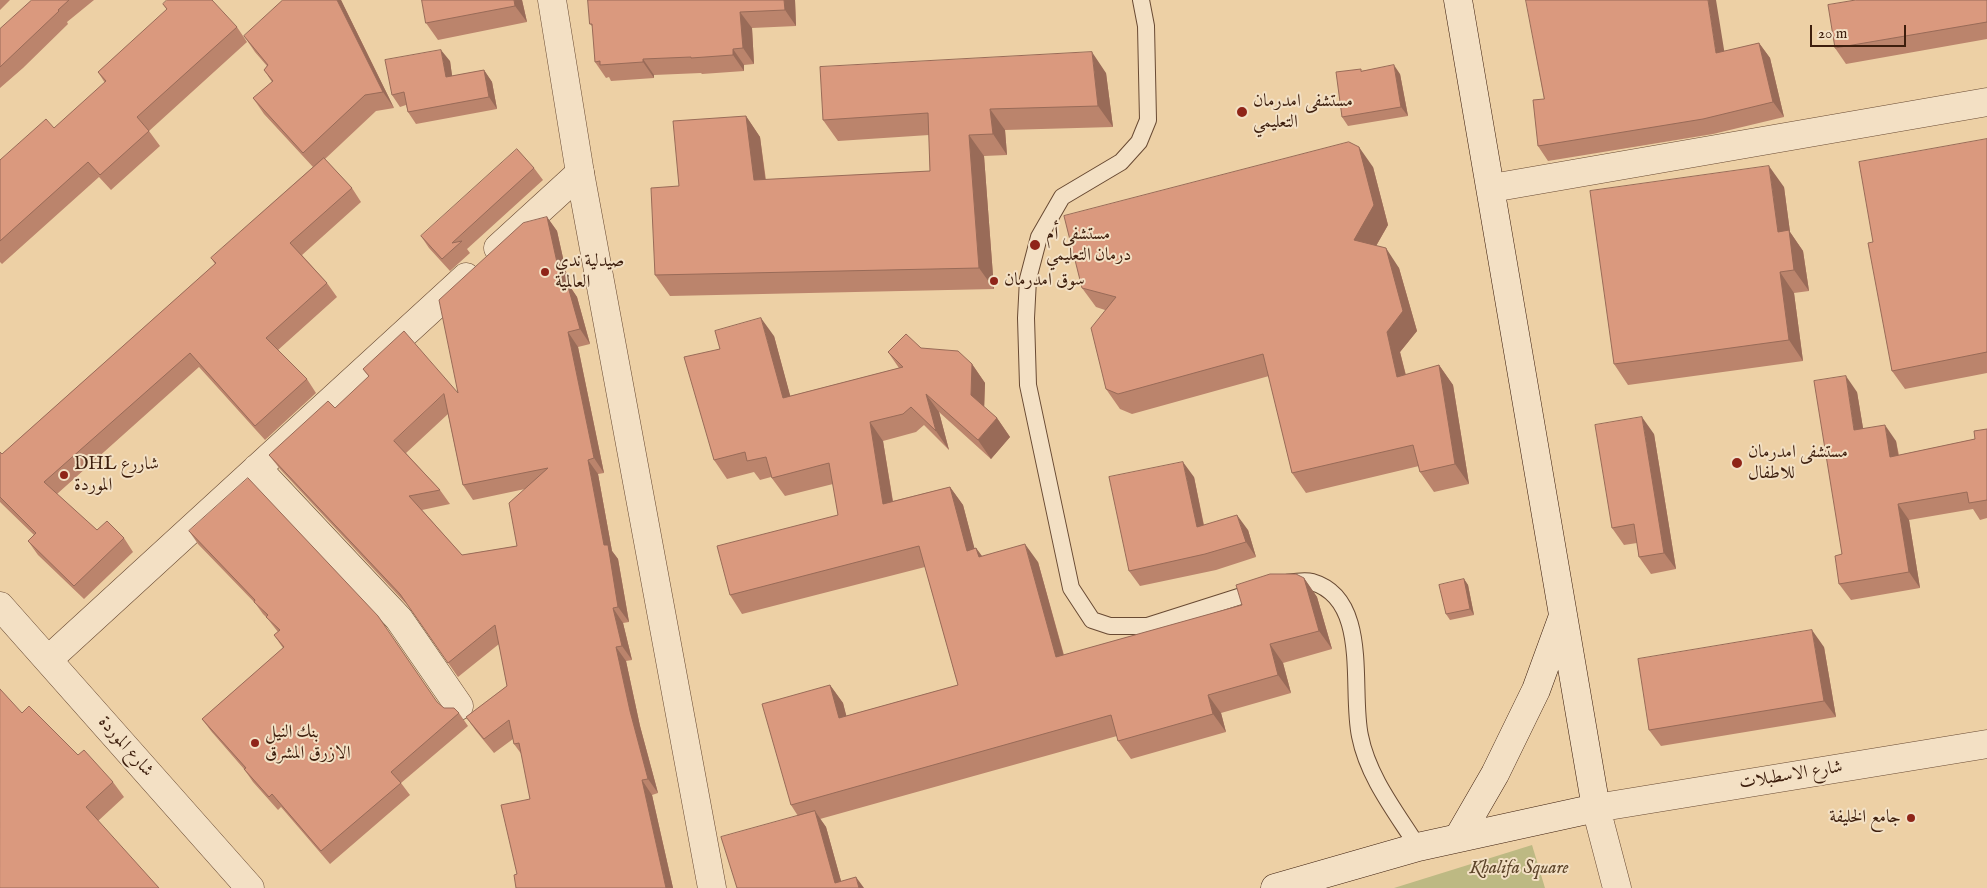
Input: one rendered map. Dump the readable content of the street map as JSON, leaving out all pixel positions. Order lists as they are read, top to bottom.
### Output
{
  "streets": {
    "street": ["شارع الموردة", "شارع الاسطبلات"]
  },
  "parks": ["Khalifa Square"],
  "places": [
    "مستشفى امدرمان التعليمي",
    "مستشفى أم درمان التعليمي",
    "صيدلية ندي العالمية",
    "سوق امدرمان",
    "مستشفى امدرمان للاطفال",
    "DHL شاررع الموردة",
    "بنك النيل الازرق المشرق",
    "جامع الخليفة"
  ],
  "scale_bar": "20 m"
}
